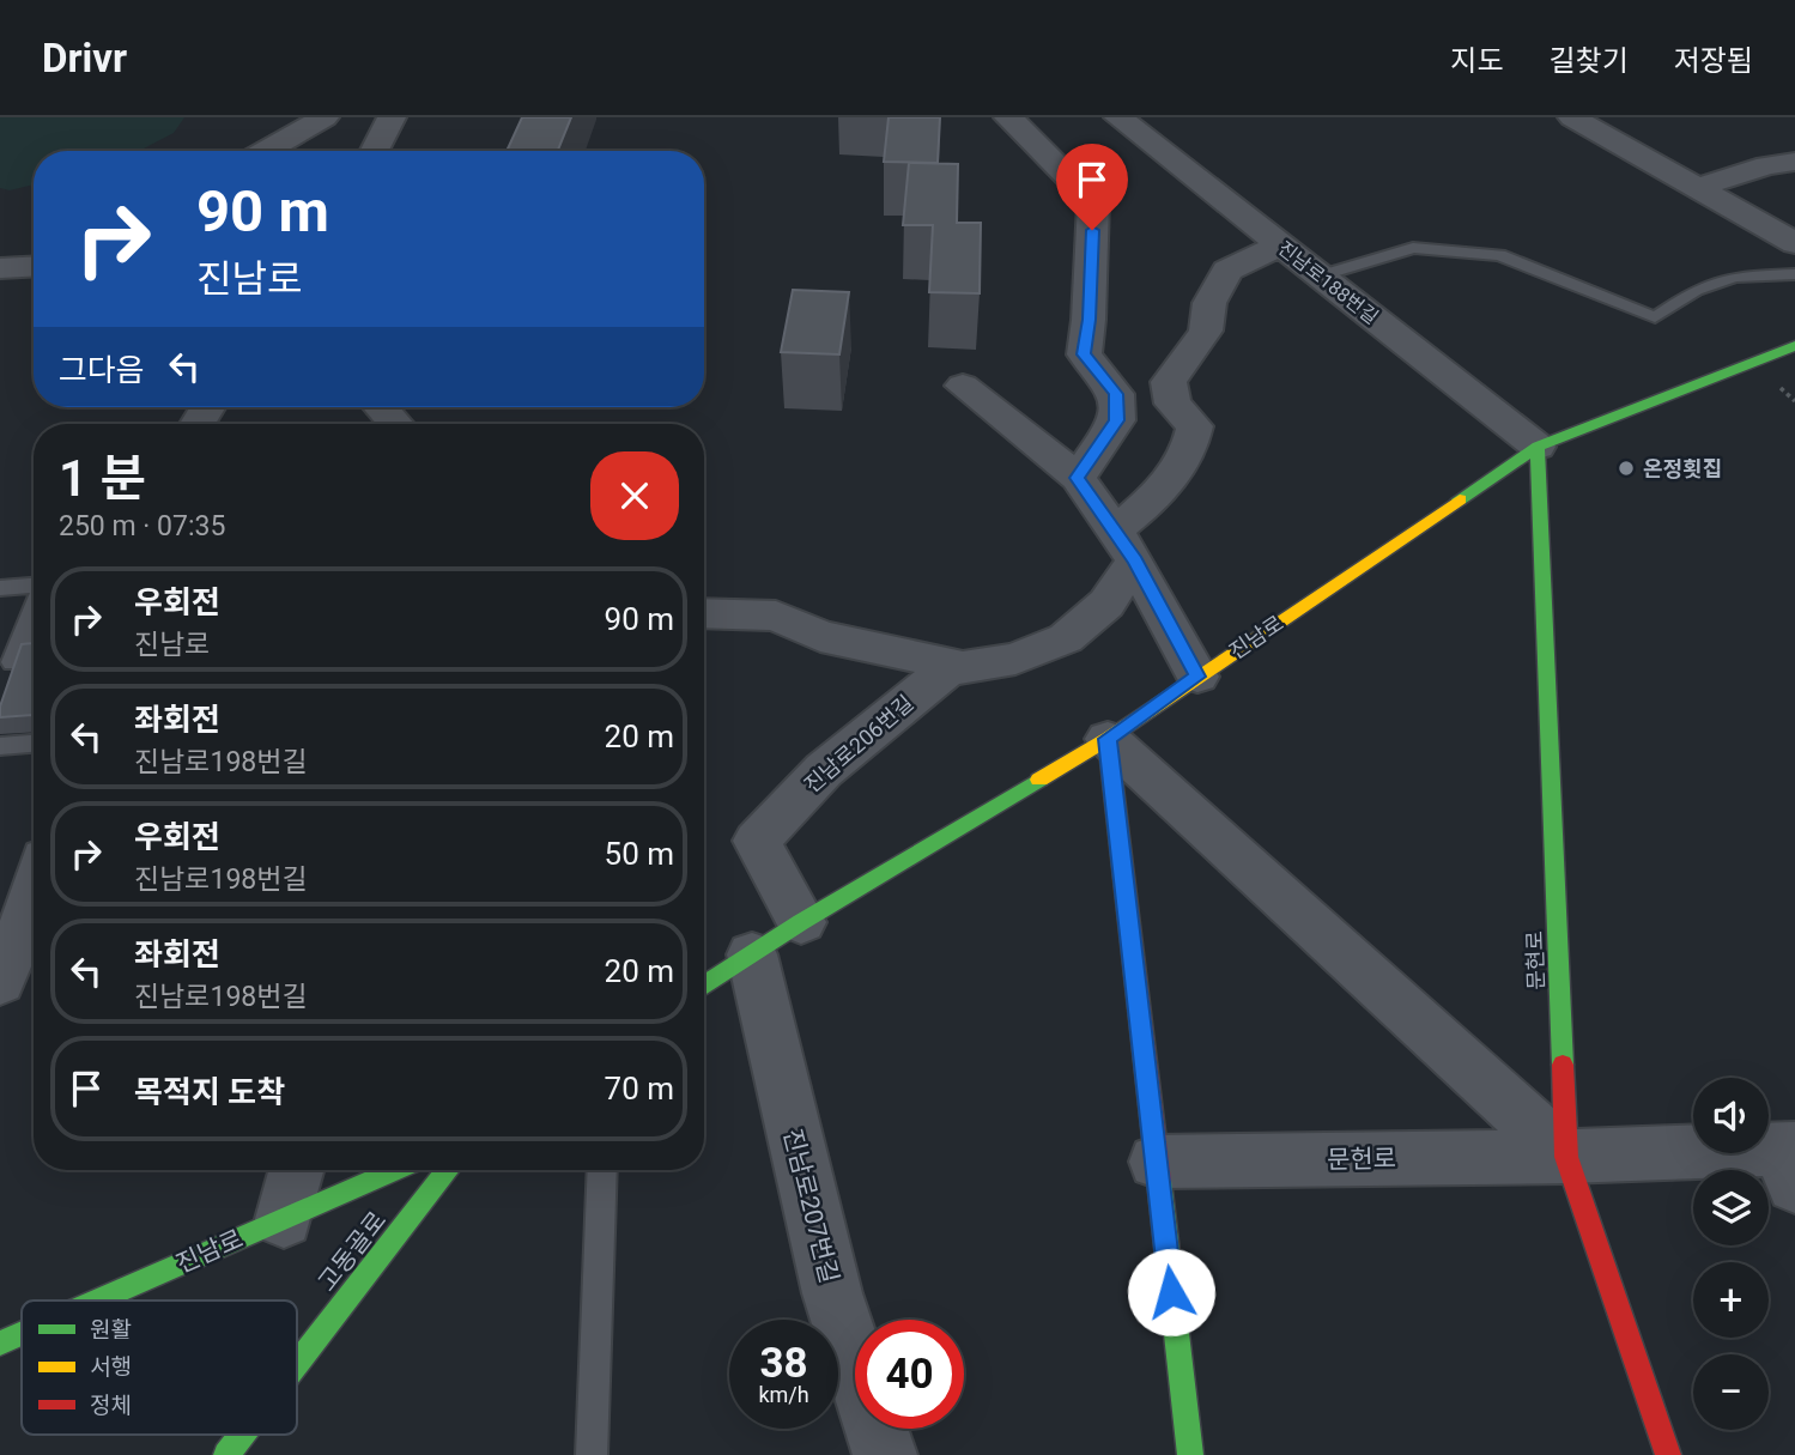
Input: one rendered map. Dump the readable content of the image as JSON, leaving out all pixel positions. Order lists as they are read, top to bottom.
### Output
{
  "streets": {
    "street": [
      "진남로188번길",
      "진남로",
      "진남로206번길",
      "문현로",
      "문헌로",
      "진남로207번길",
      "고동골로"
    ]
  },
  "crossings": [
    ["진남로188번길", "진남로"],
    ["진남로188번길", "진남로206번길"],
    ["진남로188번길", "문현로"],
    ["진남로", "진남로206번길"],
    ["진남로", "문현로"],
    ["진남로", "진남로207번길"],
    ["문현로", "문헌로"]
  ],
  "places": ["온정횟집"],
  "legend": ["원활", "서행", "정체"],
  "page": {
    "header": "Drivr",
    "nav": ["지도", "길찾기", "저장됨"],
    "turn": ["90 m", "진남로"],
    "then": "그다음",
    "heading": ["1 분", "250 m · 07:35"],
    "list": [
      {
        "name": "우회전",
        "note": "진남로",
        "value": "90 m"
      },
      {
        "name": "좌회전",
        "note": "진남로198번길",
        "value": "20 m"
      },
      {
        "name": "우회전",
        "note": "진남로198번길",
        "value": "50 m"
      },
      {
        "name": "좌회전",
        "note": "진남로198번길",
        "value": "20 m"
      },
      {
        "name": "목적지 도착",
        "value": "70 m"
      }
    ],
    "map_buttons": ["+", "−"],
    "speed": "38 km/h",
    "limit": "40"
  }
}
